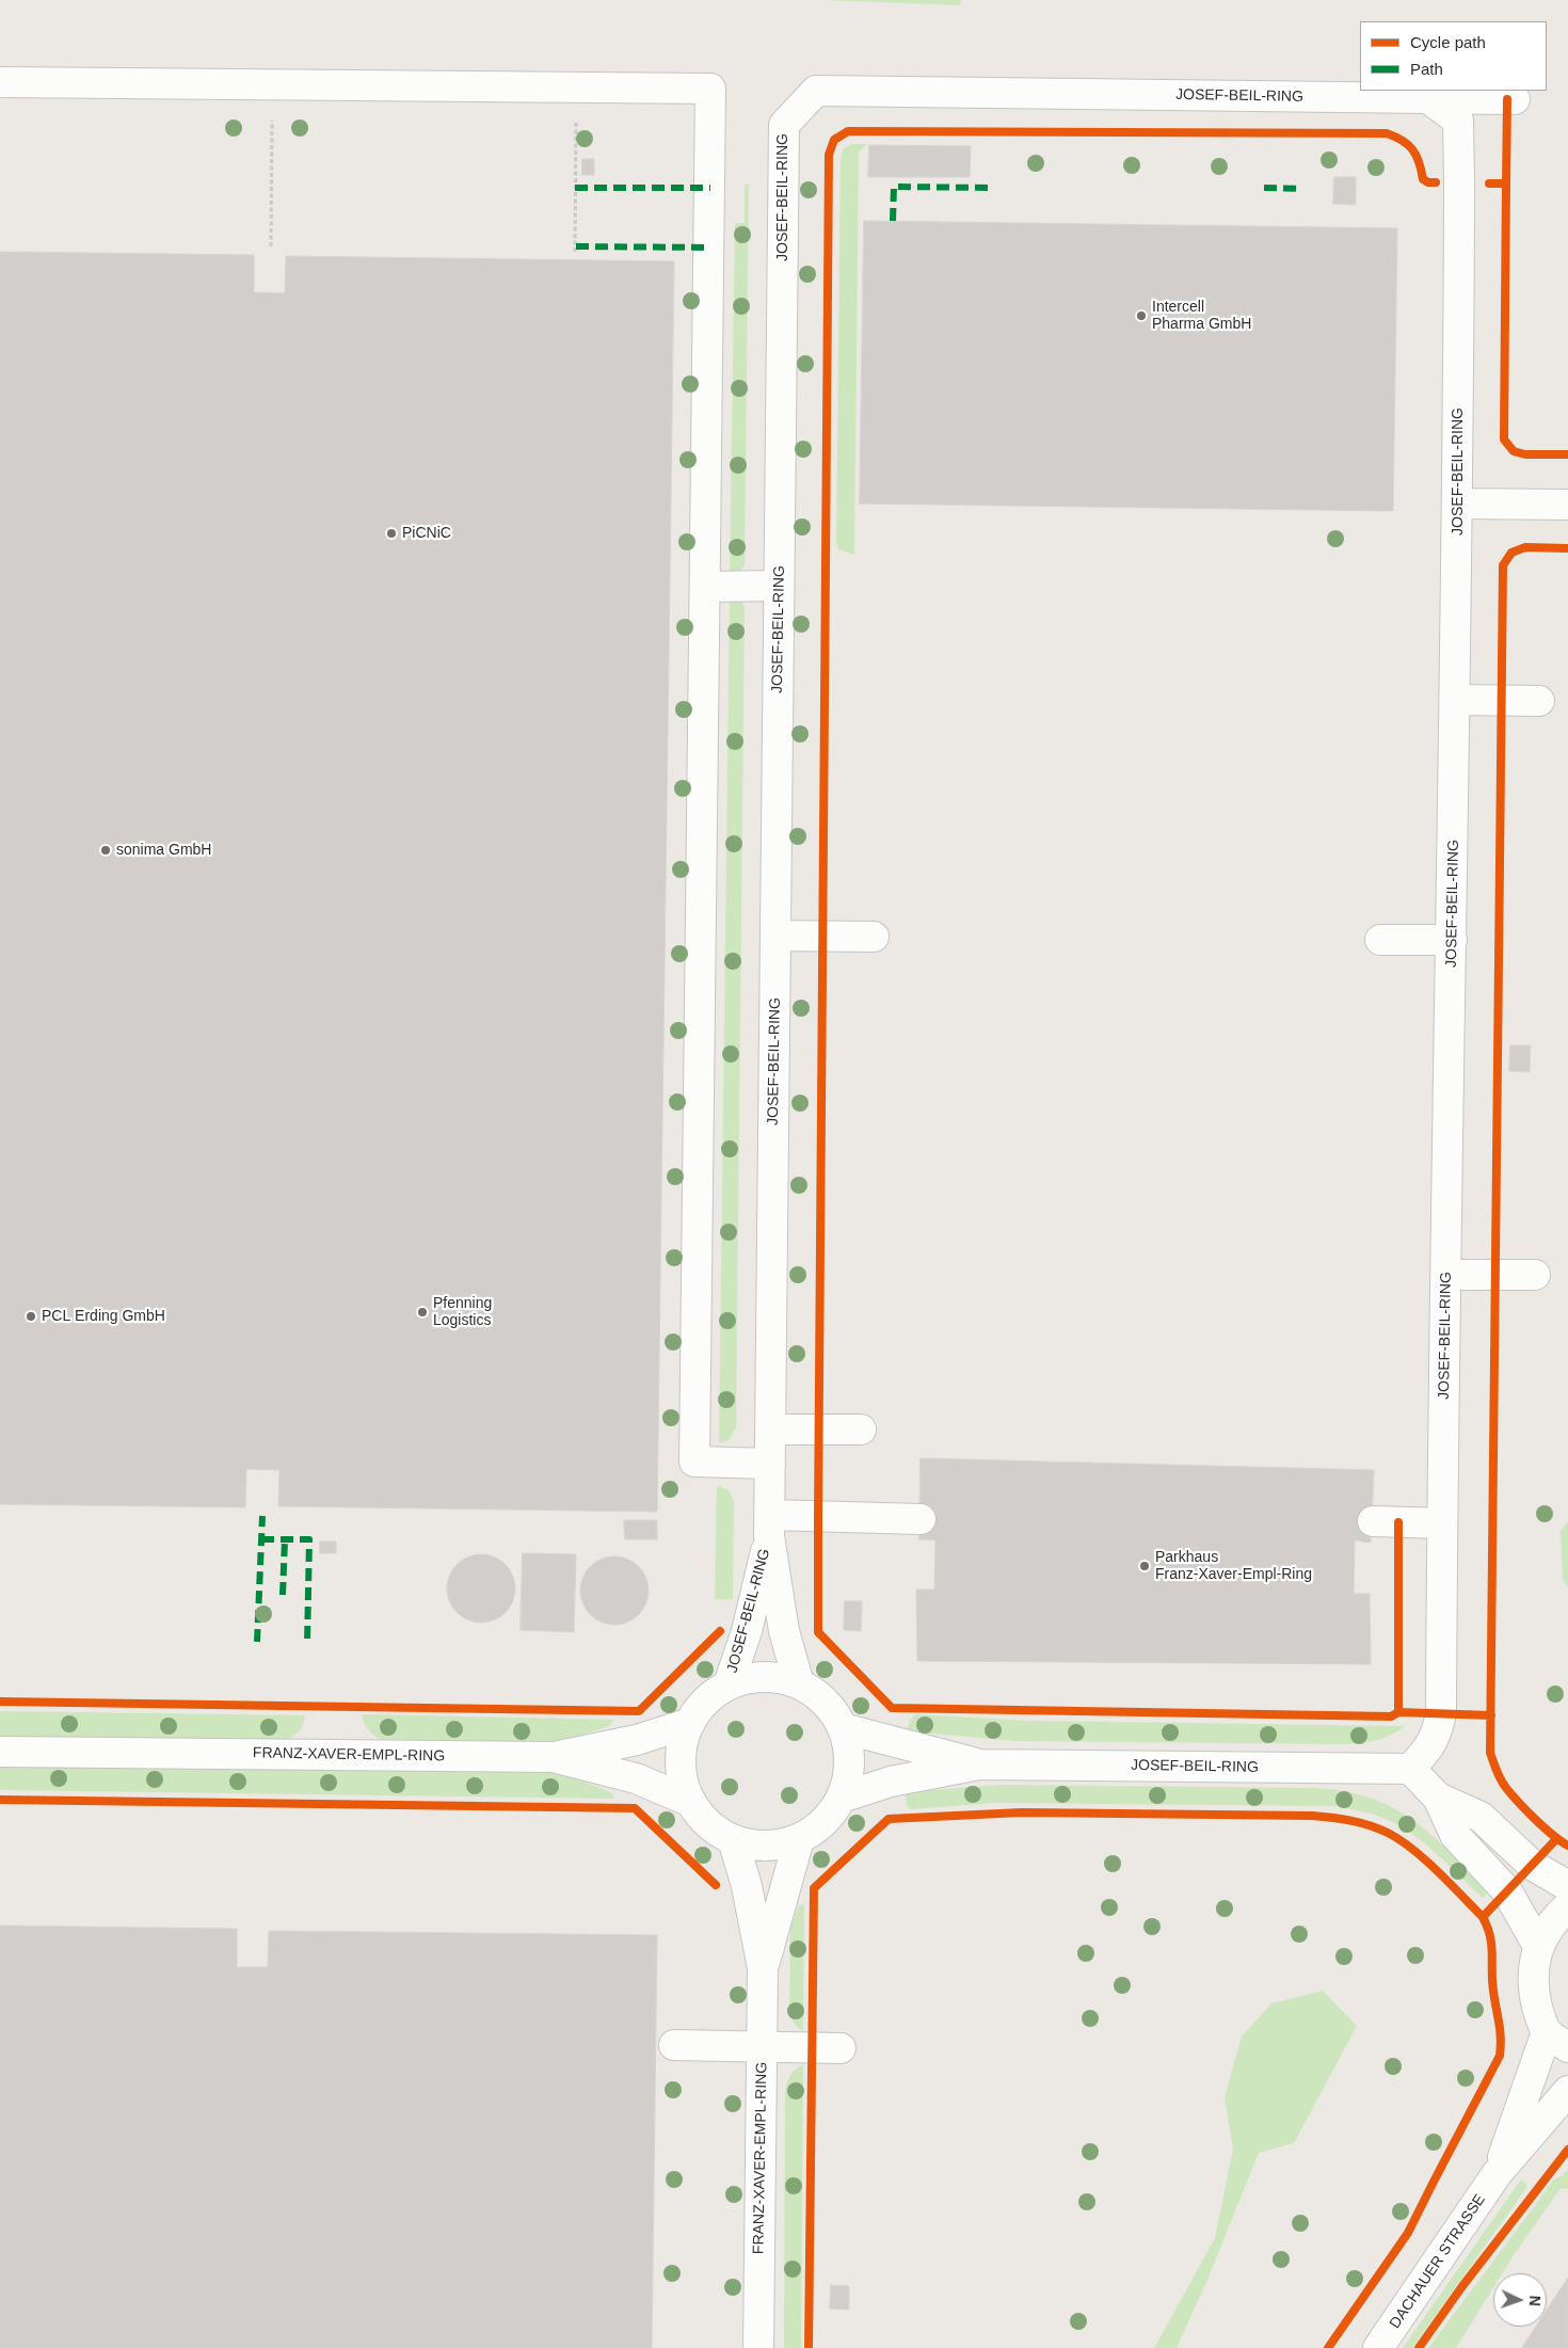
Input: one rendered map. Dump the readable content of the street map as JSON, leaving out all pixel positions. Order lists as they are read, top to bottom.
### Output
{
  "streets": {
    "street": ["JOSEF-BEIL-RING", "FRANZ-XAVER-EMPL-RING", "DACHAUER STRASSE"]
  },
  "crossings": [
    ["JOSEF-BEIL-RING", "FRANZ-XAVER-EMPL-RING"]
  ],
  "places": [
    "Intercell Pharma GmbH",
    "PiCNiC",
    "sonima GmbH",
    "Pfenning Logistics",
    "PCL Erding GmbH",
    "Parkhaus Franz-Xaver-Empl-Ring"
  ],
  "legend": ["Cycle path", "Path"],
  "north": "right"
}
